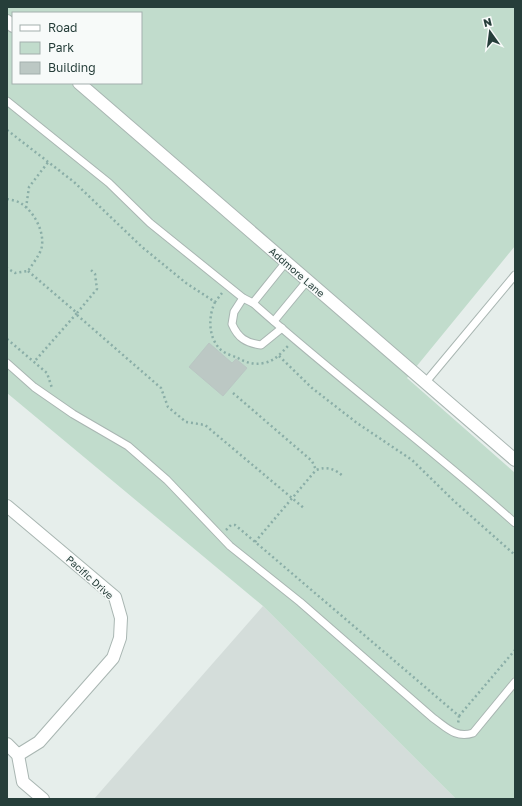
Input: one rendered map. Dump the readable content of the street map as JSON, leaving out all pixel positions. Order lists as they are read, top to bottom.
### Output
{
  "streets": {
    "street": ["Addmore Lane", "Pacific Drive"]
  },
  "legend": ["Road", "Park", "Building"],
  "north": "top"
}
